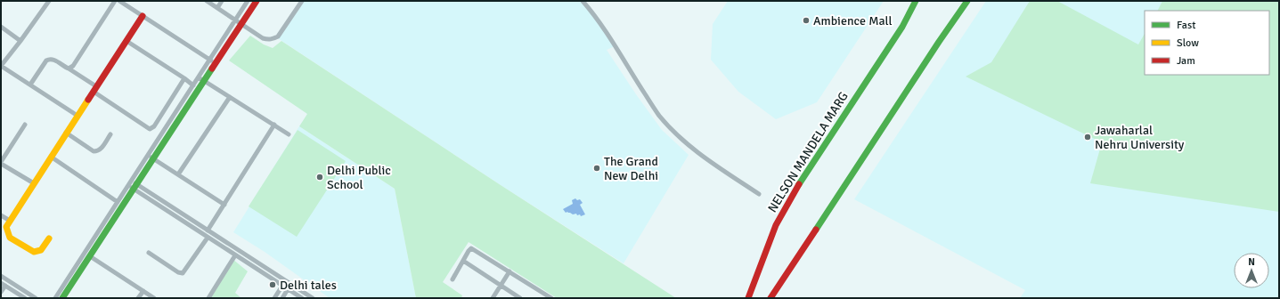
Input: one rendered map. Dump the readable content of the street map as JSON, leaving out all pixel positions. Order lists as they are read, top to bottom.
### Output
{
  "streets": {
    "main road": ["NELSON MANDELA MARG"]
  },
  "places": [
    "Ambience Mall",
    "Jawaharlal Nehru University",
    "The Grand New Delhi",
    "Delhi Public School",
    "Delhi tales"
  ],
  "legend": ["Fast", "Slow", "Jam"],
  "north": "top"
}
